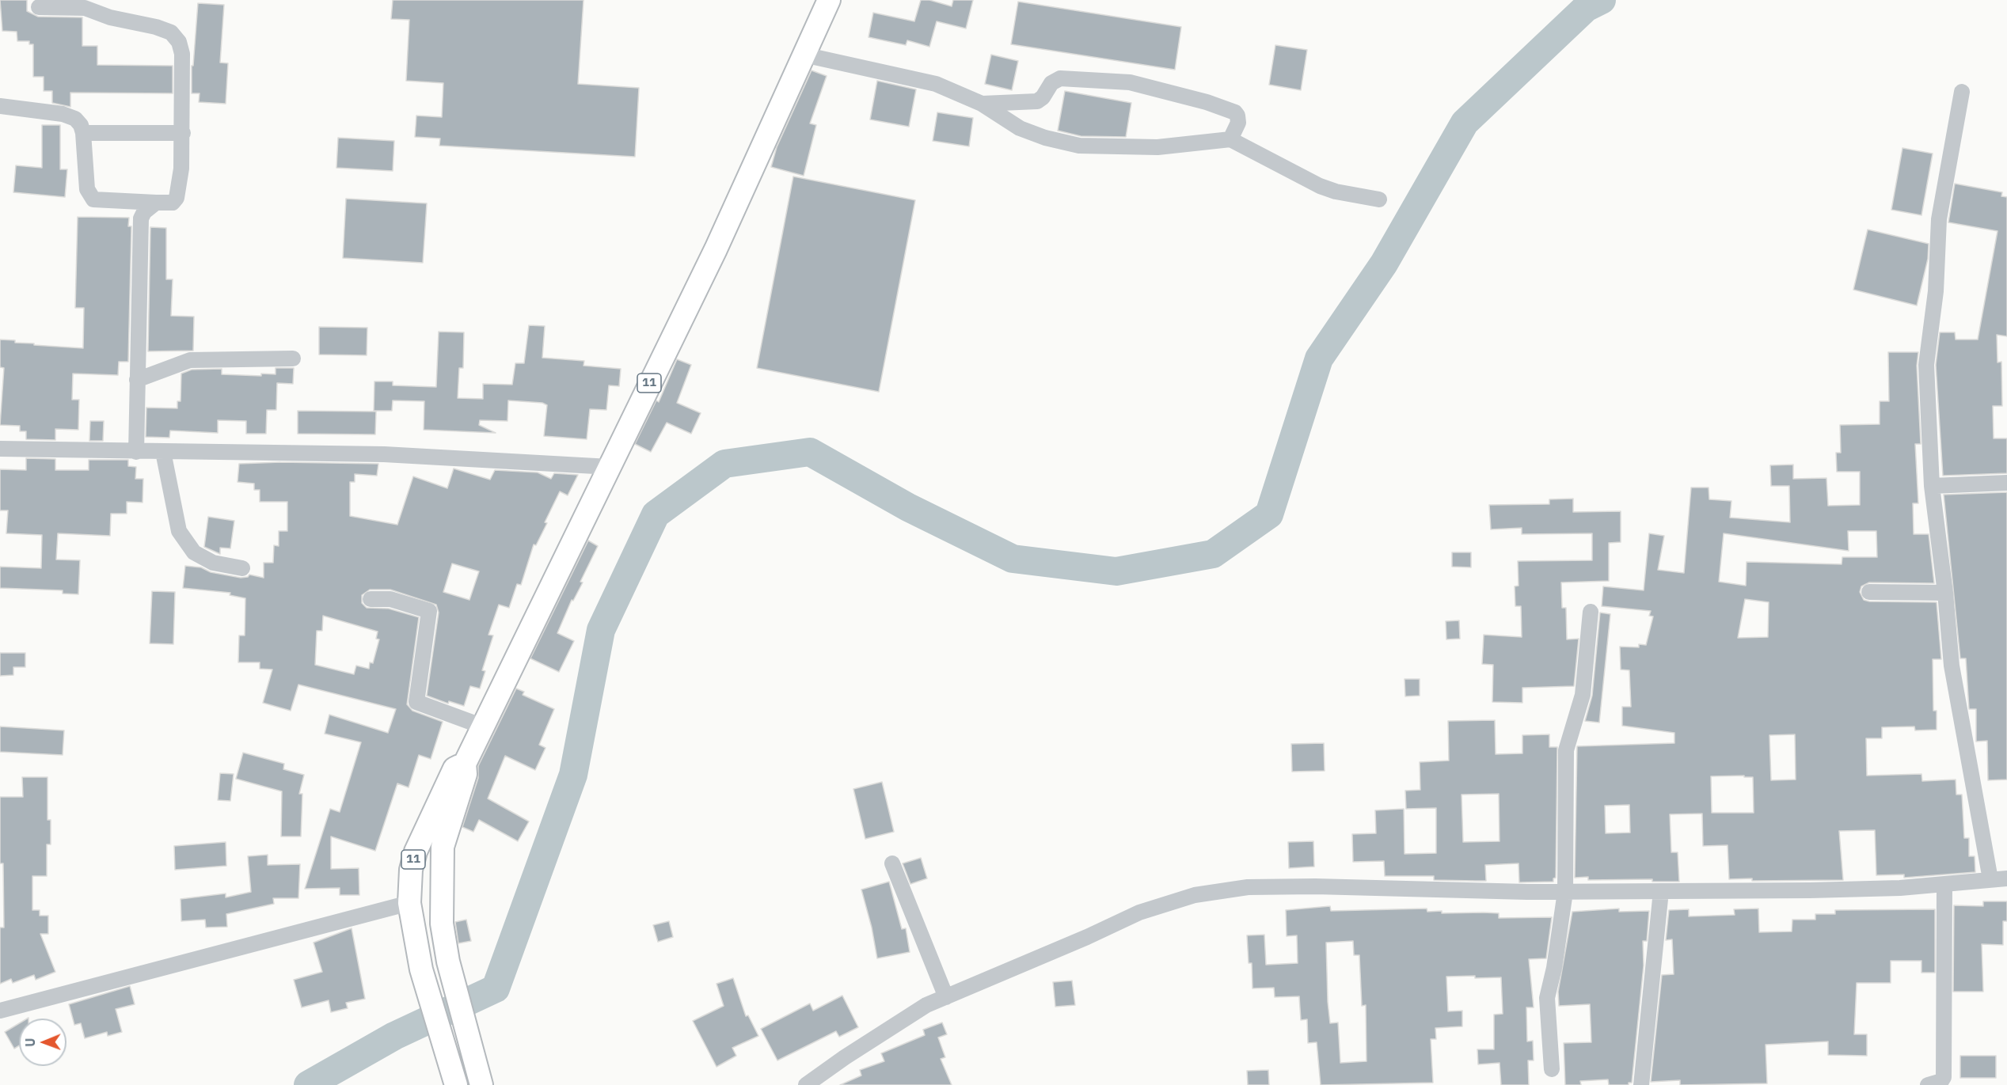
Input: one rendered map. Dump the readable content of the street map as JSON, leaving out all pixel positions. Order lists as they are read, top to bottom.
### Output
{
  "streets": {
    "highway": ["11"]
  },
  "north": "left"
}
